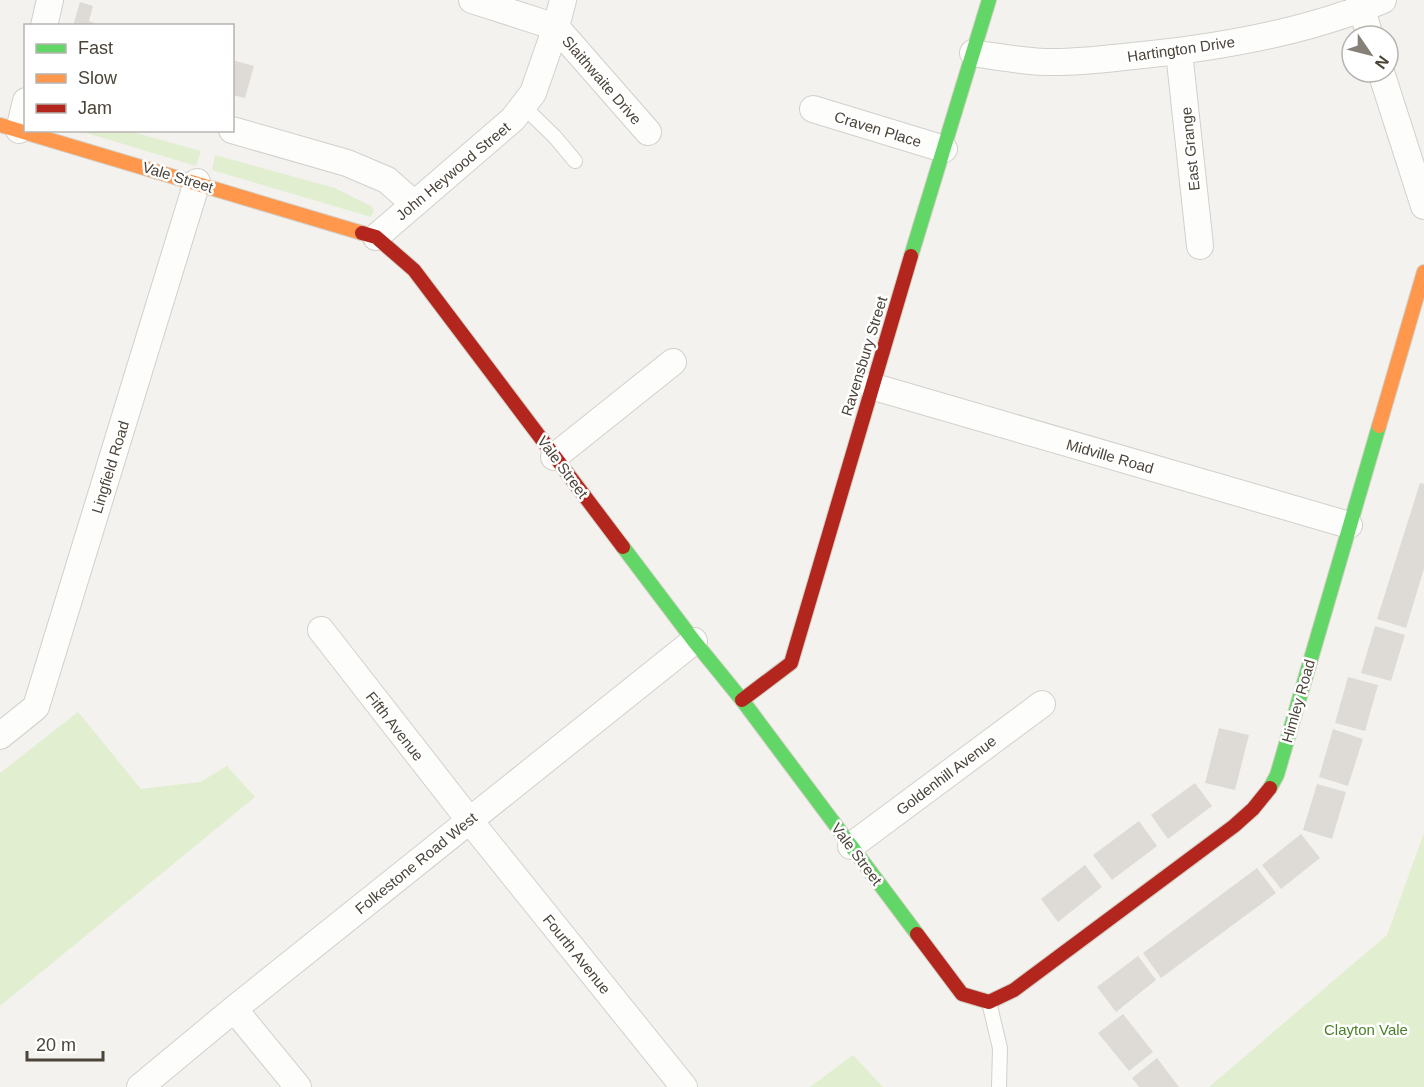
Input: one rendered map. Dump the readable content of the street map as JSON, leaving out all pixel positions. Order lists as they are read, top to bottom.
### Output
{
  "streets": {
    "street": [
      "Hartington Drive",
      "Slaithwaite Drive",
      "Craven Place",
      "East Grange",
      "John Heywood Street",
      "Vale Street",
      "Ravensbury Street",
      "Midville Road",
      "Lingfield Road",
      "Himley Road",
      "Fifth Avenue",
      "Goldenhill Avenue",
      "Folkestone Road West",
      "Fourth Avenue"
    ]
  },
  "crossings": [
    ["Hartington Drive", "East Grange"],
    ["Hartington Drive", "Ravensbury Street"],
    ["Slaithwaite Drive", "John Heywood Street"],
    ["Craven Place", "Ravensbury Street"],
    ["John Heywood Street", "Vale Street"],
    ["Vale Street", "Ravensbury Street"],
    ["Vale Street", "Lingfield Road"],
    ["Vale Street", "Himley Road"],
    ["Vale Street", "Goldenhill Avenue"],
    ["Vale Street", "Folkestone Road West"],
    ["Ravensbury Street", "Midville Road"],
    ["Midville Road", "Himley Road"],
    ["Fifth Avenue", "Folkestone Road West"],
    ["Fifth Avenue", "Fourth Avenue"],
    ["Folkestone Road West", "Fourth Avenue"]
  ],
  "parks": ["Clayton Vale"],
  "legend": ["Fast", "Slow", "Jam"],
  "scale_bar": "20 m",
  "north": "bottom right"
}
